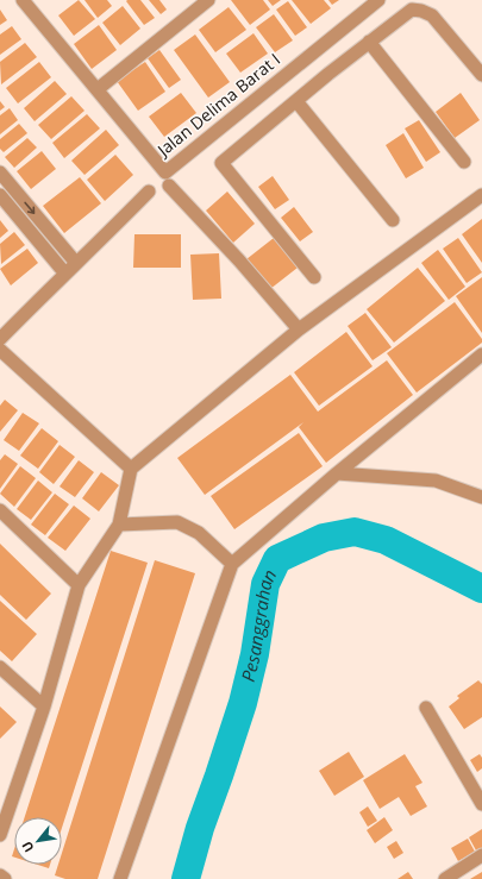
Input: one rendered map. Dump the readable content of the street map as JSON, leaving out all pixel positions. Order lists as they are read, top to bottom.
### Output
{
  "streets": {
    "street": ["Jalan Delima Barat I"]
  },
  "water": ["Pesanggrahan"],
  "north": "bottom left"
}
